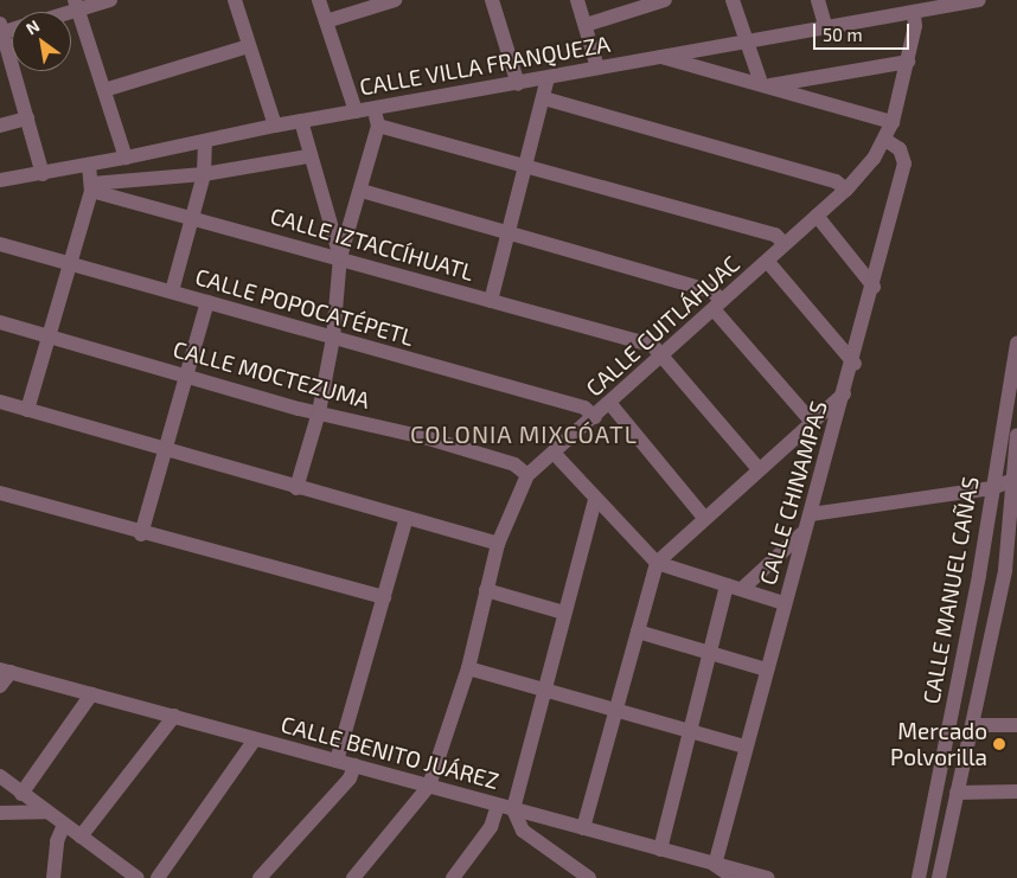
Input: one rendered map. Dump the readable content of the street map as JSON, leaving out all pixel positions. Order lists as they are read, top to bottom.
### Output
{
  "streets": {
    "street": [
      "CALLE VILLA FRANQUEZA",
      "CALLE IZTACCÍHUATL",
      "CALLE POPOCATÉPETL",
      "CALLE CUITLÁHUAC",
      "CALLE MOCTEZUMA",
      "CALLE CHINAMPAS",
      "CALLE MANUEL CAÑAS",
      "CALLE BENITO JUÁREZ"
    ]
  },
  "crossings": [
    ["CALLE VILLA FRANQUEZA", "CALLE CUITLÁHUAC"],
    ["CALLE IZTACCÍHUATL", "CALLE CUITLÁHUAC"],
    ["CALLE POPOCATÉPETL", "CALLE CUITLÁHUAC"],
    ["CALLE CUITLÁHUAC", "CALLE MOCTEZUMA"],
    ["CALLE CUITLÁHUAC", "CALLE CHINAMPAS"],
    ["CALLE CUITLÁHUAC", "CALLE BENITO JUÁREZ"],
    ["CALLE CHINAMPAS", "CALLE BENITO JUÁREZ"]
  ],
  "districts": ["COLONIA MIXCÓATL"],
  "places": ["Mercado Polvorilla"],
  "scale_bar": "50 m",
  "north": "top left"
}
